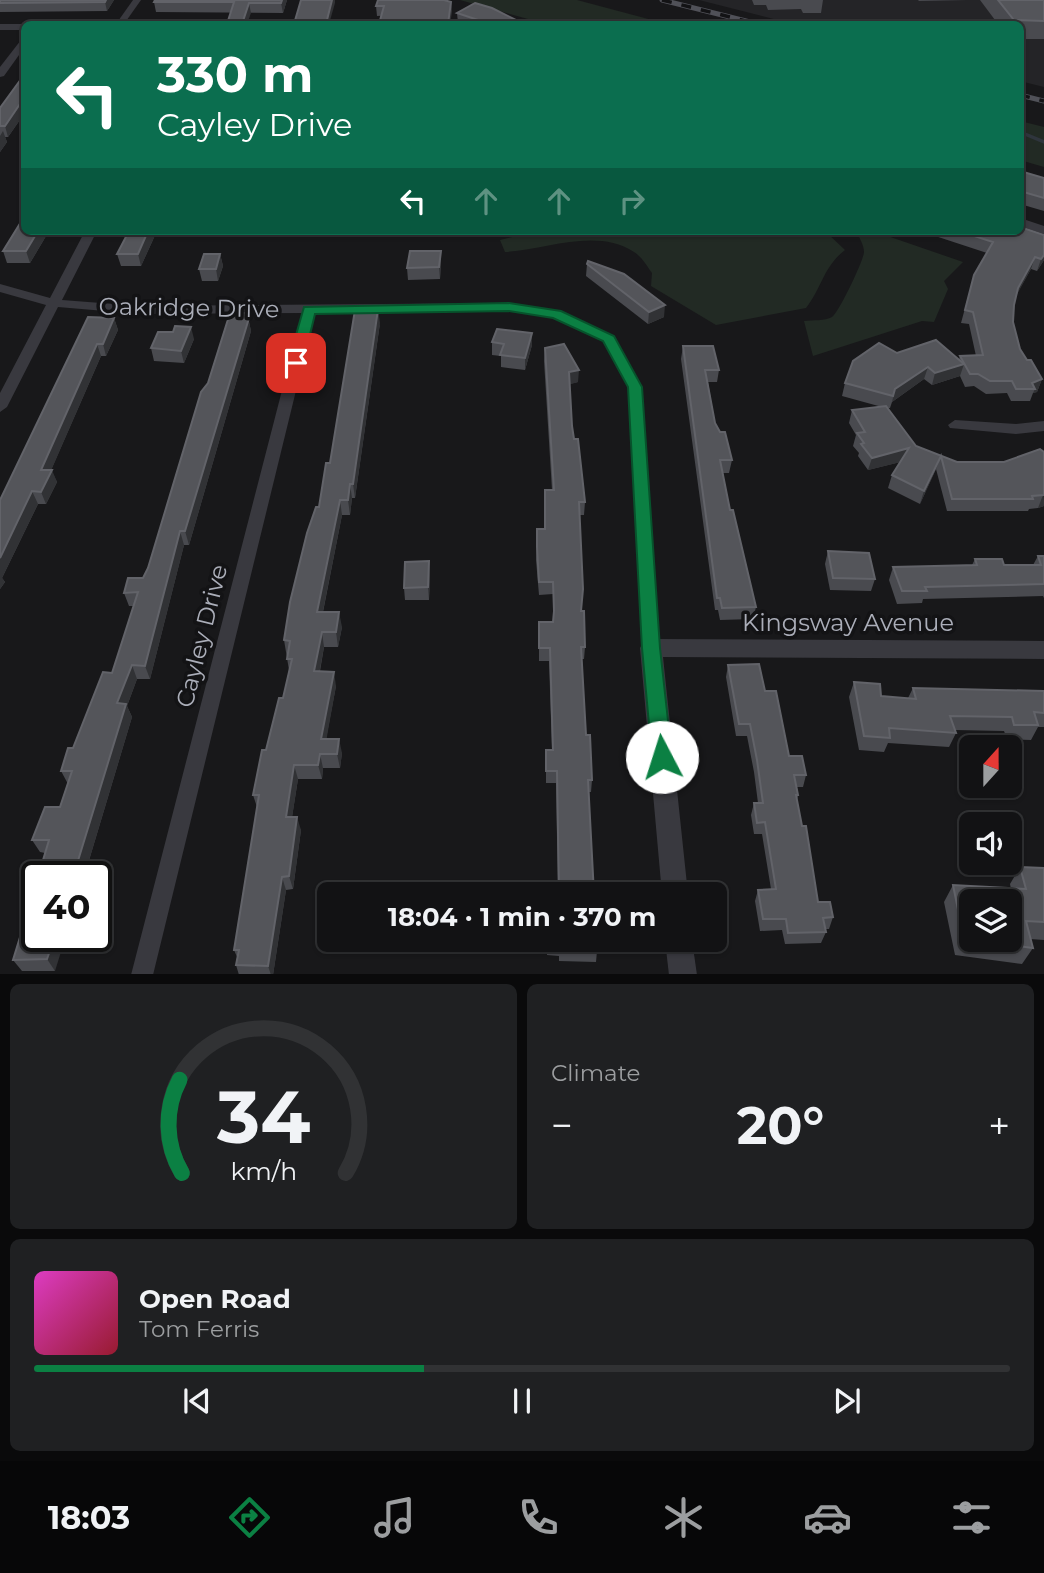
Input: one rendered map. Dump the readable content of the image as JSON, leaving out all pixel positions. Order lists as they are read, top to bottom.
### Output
{
  "streets": {
    "street": ["Oakridge Drive", "Kingsway Avenue", "Cayley Drive"]
  },
  "crossings": [
    ["Oakridge Drive", "Kingsway Avenue"],
    ["Oakridge Drive", "Cayley Drive"]
  ],
  "north": "top",
  "page": {
    "turn": ["330 m", "Cayley Drive"],
    "limit": "40",
    "trip": "18:04 · 1 min · 370 m",
    "tile": "Climate",
    "heat": ["−", "20°", "+"],
    "song": ["Open Road", "Tom Ferris"],
    "tabs": "18:03",
    "gauge": ["34", "km/h"]
  }
}
